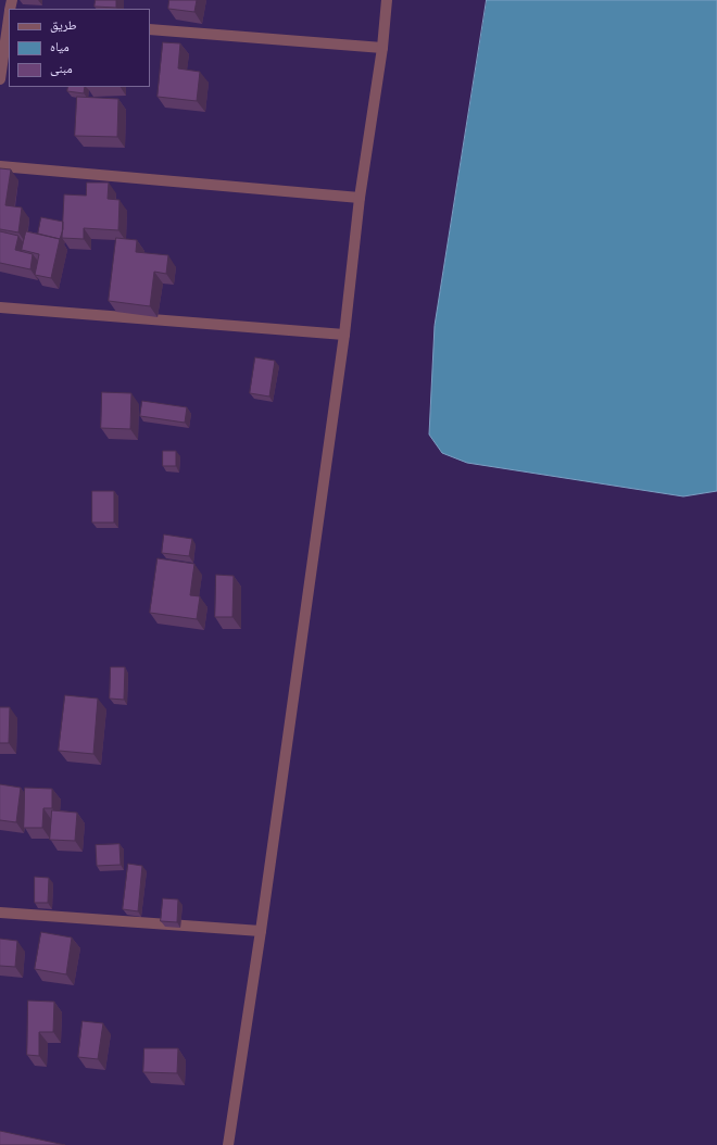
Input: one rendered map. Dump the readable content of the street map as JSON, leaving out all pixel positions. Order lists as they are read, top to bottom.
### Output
{
  "legend": ["طريق", "مياه", "مبنى"]
}
